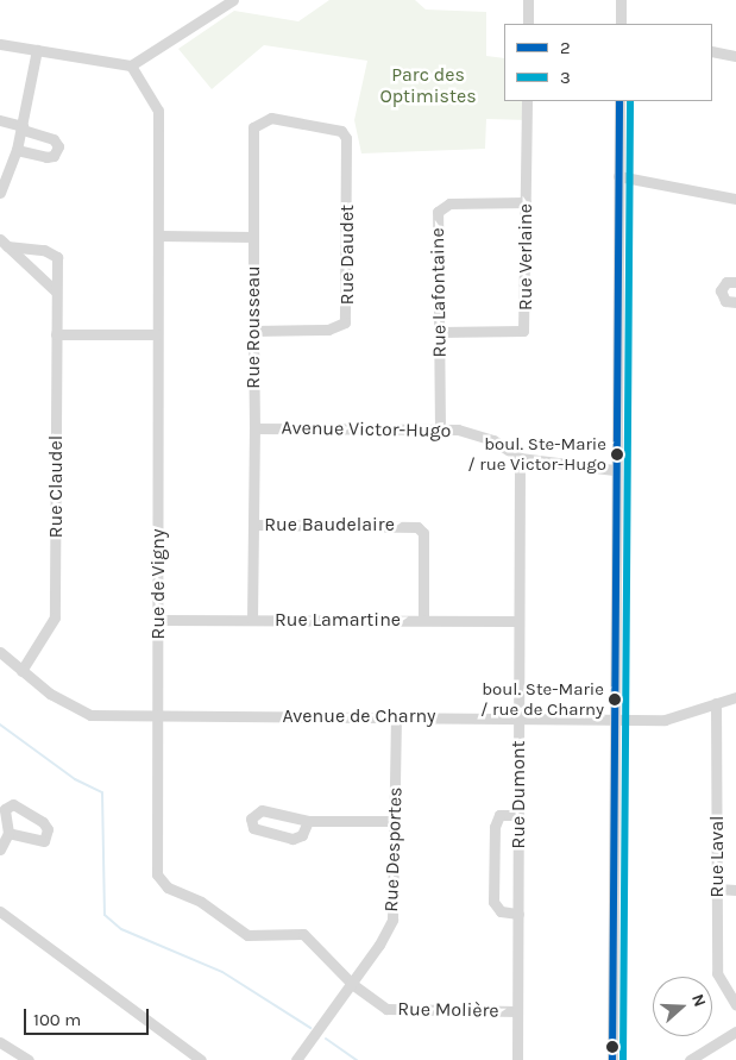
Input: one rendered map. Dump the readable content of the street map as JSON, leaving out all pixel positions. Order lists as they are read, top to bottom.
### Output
{
  "streets": {
    "street": [
      "Rue Daudet",
      "Rue Verlaine",
      "Rue Lafontaine",
      "Rue Rousseau",
      "Avenue Victor-Hugo",
      "Rue Claudel",
      "Rue Baudelaire",
      "Rue de Vigny",
      "Rue Lamartine",
      "Avenue de Charny",
      "Rue Dumont",
      "Rue Desportes",
      "Rue Laval",
      "Rue Molière"
    ]
  },
  "crossings": [
    ["Rue Daudet", "Rue Rousseau"],
    ["Rue Verlaine", "Rue Lafontaine"],
    ["Rue Lafontaine", "Avenue Victor-Hugo"],
    ["Rue Rousseau", "Avenue Victor-Hugo"],
    ["Rue Rousseau", "Rue Baudelaire"],
    ["Rue Rousseau", "Rue Lamartine"],
    ["Avenue Victor-Hugo", "Rue Dumont"],
    ["Rue Claudel", "Avenue de Charny"],
    ["Rue Baudelaire", "Rue Lamartine"],
    ["Rue de Vigny", "Rue Lamartine"],
    ["Rue de Vigny", "Avenue de Charny"],
    ["Rue de Vigny", "Rue Desportes"],
    ["Rue de Vigny", "Rue Molière"],
    ["Rue Lamartine", "Rue Dumont"],
    ["Avenue de Charny", "Rue Dumont"],
    ["Avenue de Charny", "Rue Desportes"],
    ["Avenue de Charny", "Rue Laval"],
    ["Rue Dumont", "Rue Molière"],
    ["Rue Desportes", "Rue Molière"]
  ],
  "parks": ["Parc des Optimistes"],
  "places": ["boul. Ste-Marie / rue Victor-Hugo", "boul. Ste-Marie / rue de Charny"],
  "lines": ["transit line 2", "transit line 3"],
  "legend": ["2", "3"],
  "scale_bar": "100 m",
  "north": "right"
}
